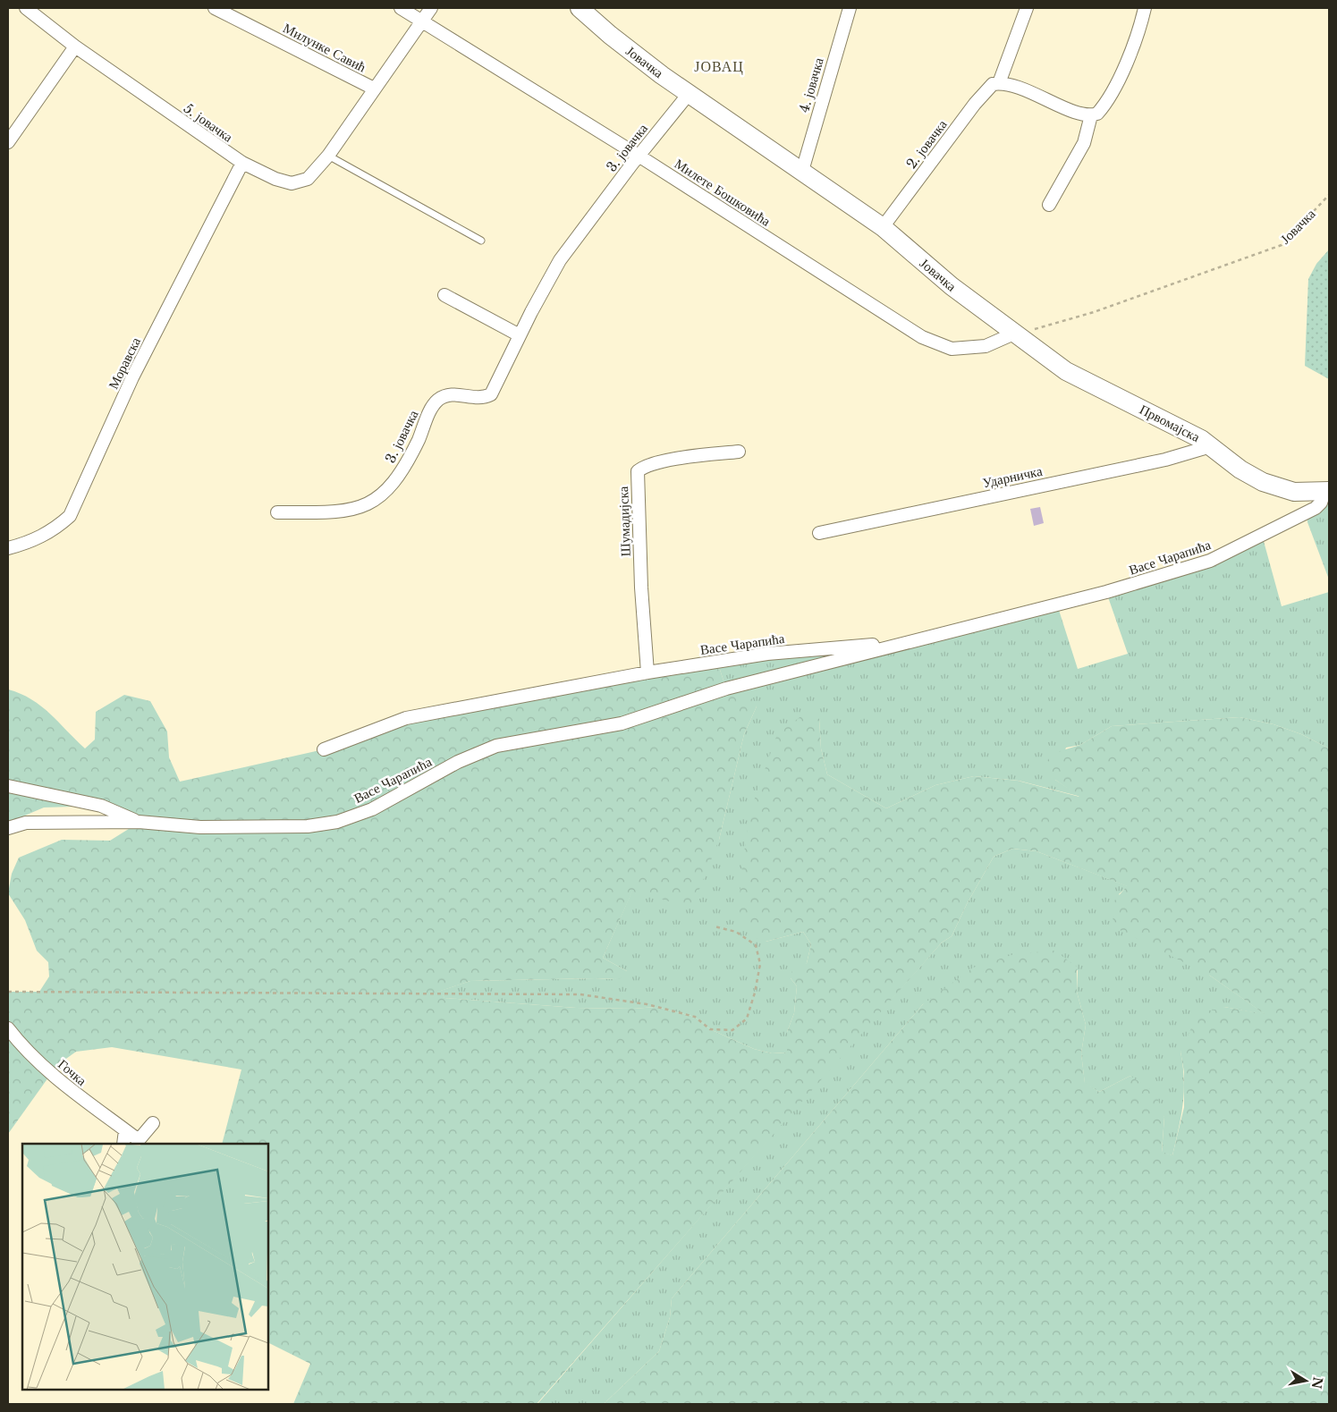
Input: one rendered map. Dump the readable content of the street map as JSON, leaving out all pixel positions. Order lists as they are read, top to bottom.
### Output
{
  "streets": {
    "main road": ["Јовачка", "Првомајска"],
    "street": [
      "Милунке Савић",
      "4. јовачка",
      "5. јовачка",
      "2. јовачка",
      "3. јовачка",
      "Милете Бошковића",
      "Моравска",
      "Ударничка",
      "Шумадијска",
      "Васе Чарапића",
      "Гочка"
    ]
  },
  "crossings": [
    ["Милунке Савић", "5. јовачка"],
    ["Јовачка", "4. јовачка"],
    ["Јовачка", "2. јовачка"],
    ["Јовачка", "3. јовачка"],
    ["Јовачка", "Милете Бошковића"],
    ["Јовачка", "Првомајска"],
    ["5. јовачка", "Милете Бошковића"],
    ["5. јовачка", "Моравска"],
    ["3. јовачка", "Милете Бошковића"],
    ["Милете Бошковића", "Првомајска"],
    ["Првомајска", "Ударничка"],
    ["Првомајска", "Васе Чарапића"],
    ["Шумадијска", "Васе Чарапића"]
  ],
  "districts": ["ЈОВАЦ"],
  "north": "right"
}
